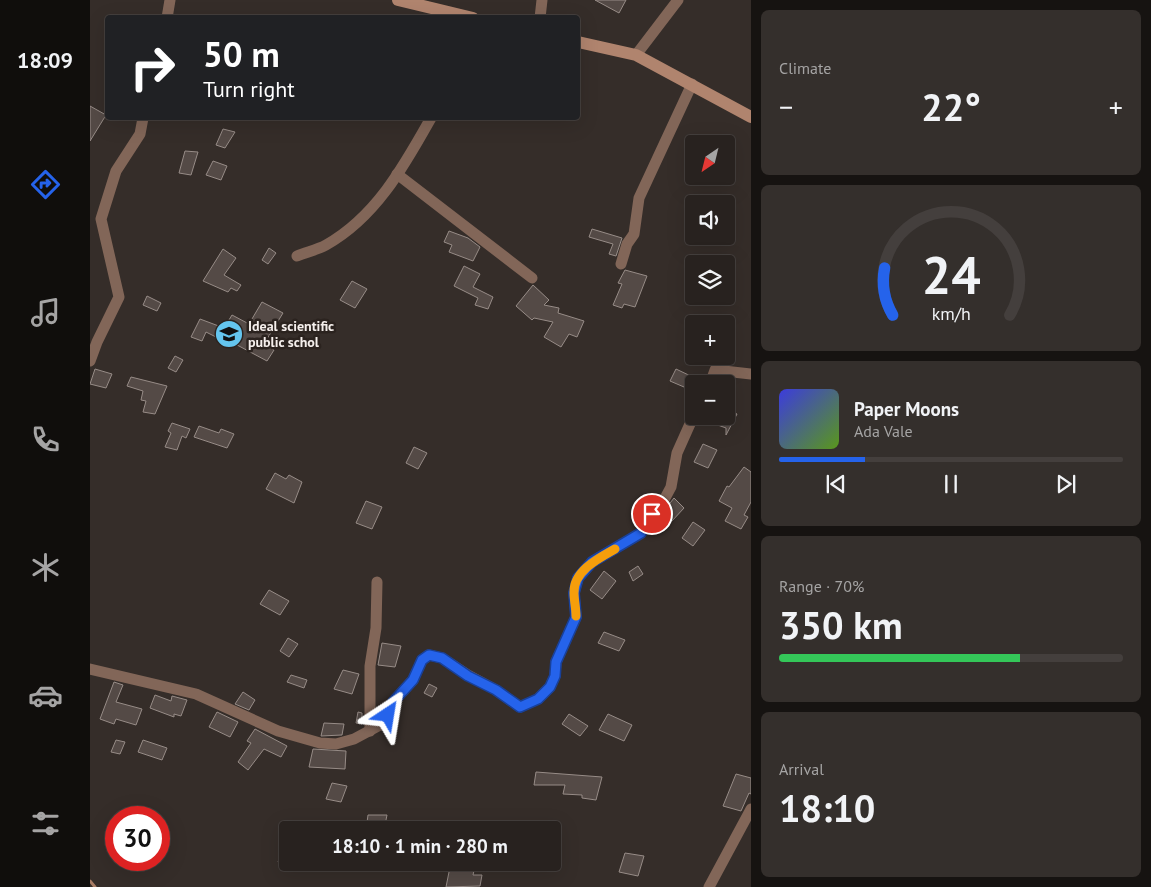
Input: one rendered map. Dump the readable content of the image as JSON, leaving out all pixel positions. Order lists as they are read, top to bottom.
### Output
{
  "places": {
    "school or university": ["Ideal scientific public schol"]
  },
  "north": "bottom left",
  "page": {
    "tabs": "18:09",
    "tile": [
      "Climate",
      ["Range · 70%", "350 km"],
      ["Arrival", "18:10"]
    ],
    "turn": ["50 m", "Turn right"],
    "heat": ["−", "22°", "+"],
    "map_buttons": ["+", "−"],
    "song": ["Paper Moons", "Ada Vale"],
    "limit": "30",
    "trip": "18:10 · 1 min · 280 m",
    "gauge": ["24", "km/h"]
  }
}
